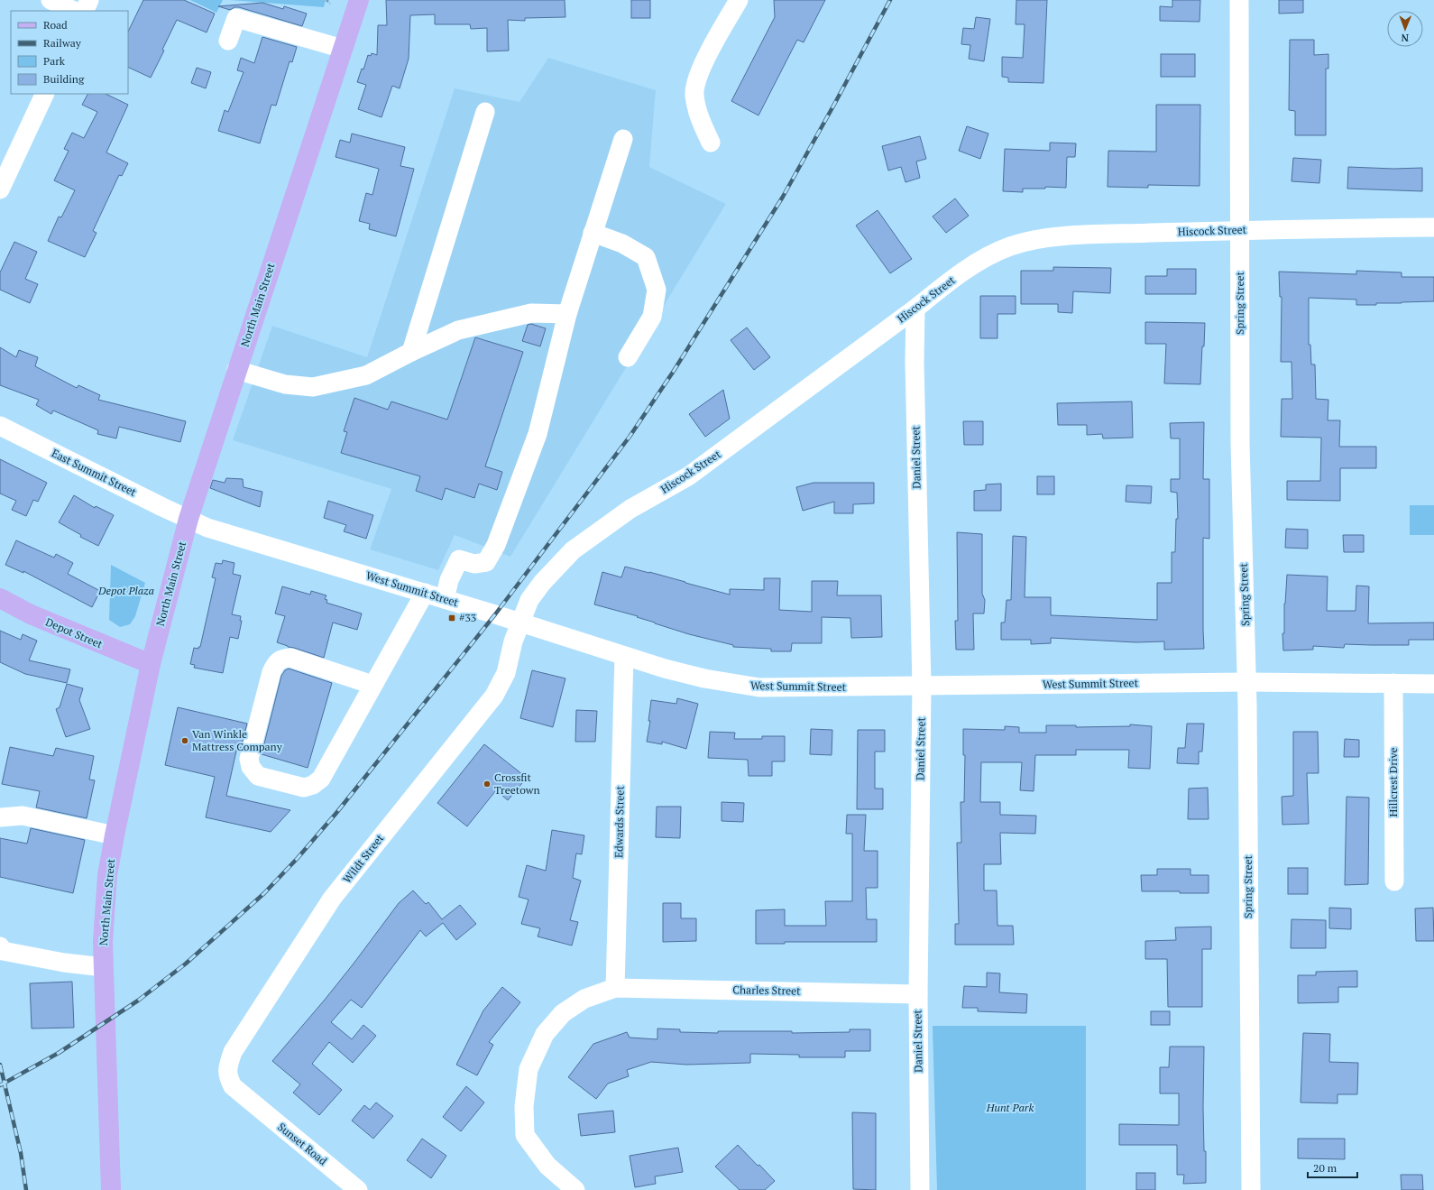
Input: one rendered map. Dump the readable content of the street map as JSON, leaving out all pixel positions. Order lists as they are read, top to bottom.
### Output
{
  "streets": {
    "main road": ["North Main Street", "Depot Street"],
    "street": [
      "Hiscock Street",
      "Spring Street",
      "Daniel Street",
      "East Summit Street",
      "West Summit Street",
      "Hillcrest Drive",
      "Edwards Street",
      "Wildt Street",
      "Charles Street",
      "Sunset Road"
    ]
  },
  "crossings": [
    ["Hiscock Street", "Spring Street"],
    ["Hiscock Street", "Daniel Street"],
    ["Hiscock Street", "West Summit Street"],
    ["Hiscock Street", "Wildt Street"],
    ["Spring Street", "West Summit Street"],
    ["North Main Street", "East Summit Street"],
    ["North Main Street", "West Summit Street"],
    ["North Main Street", "Depot Street"],
    ["Daniel Street", "West Summit Street"],
    ["Daniel Street", "Charles Street"],
    ["East Summit Street", "West Summit Street"],
    ["West Summit Street", "Hillcrest Drive"],
    ["West Summit Street", "Edwards Street"],
    ["West Summit Street", "Wildt Street"],
    ["Edwards Street", "Charles Street"],
    ["Wildt Street", "Sunset Road"]
  ],
  "parks": ["Depot Plaza", "Hunt Park"],
  "places": {
    "transit": ["#33"],
    "other": ["Van Winkle Mattress Company", "Crossfit Treetown"]
  },
  "legend": [
    "Road",
    "Railway",
    "Park",
    "Building"
  ],
  "scale_bar": "20 m",
  "north": "bottom"
}
